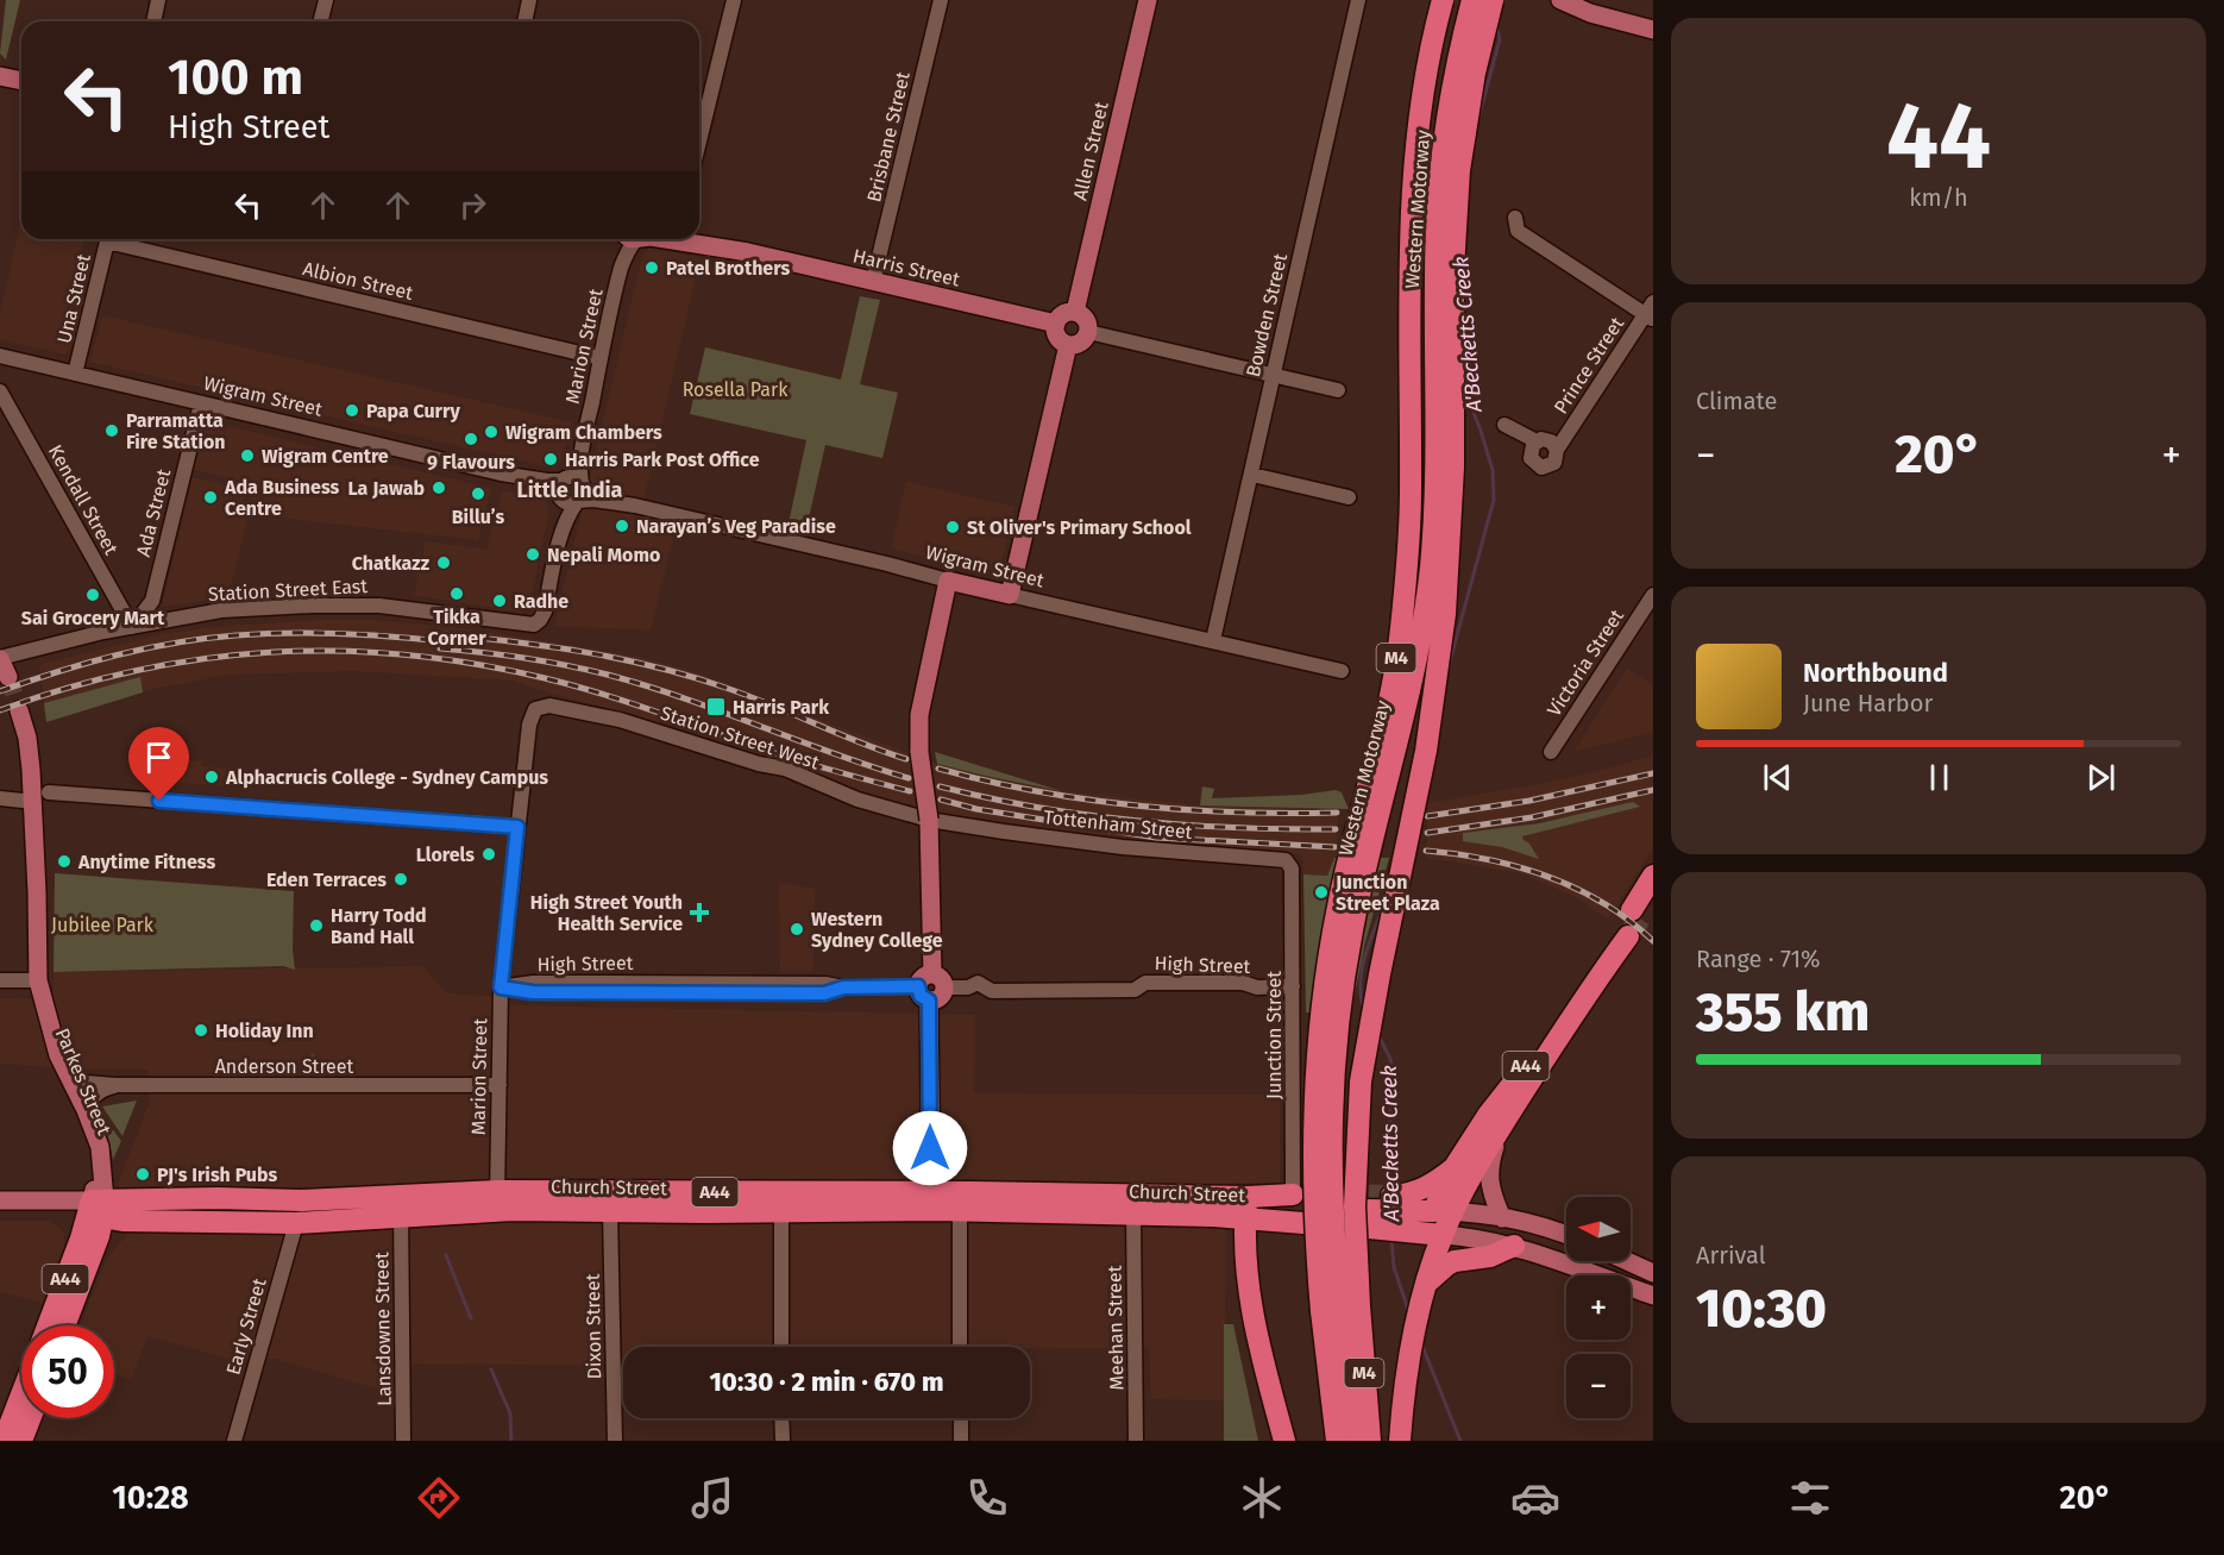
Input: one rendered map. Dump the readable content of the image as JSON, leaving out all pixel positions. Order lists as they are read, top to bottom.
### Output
{
  "streets": {
    "highway": [
      "Western Motorway",
      "M4",
      "A44",
      "Church Street"
    ],
    "main road": [
      "Allen Street",
      "Harris Street",
      "Wigram Street",
      "Parkes Street"
    ],
    "street": [
      "Brisbane Street",
      "Albion Street",
      "Una Street",
      "Bowden Street",
      "Marion Street",
      "Prince Street",
      "Kendall Street",
      "Ada Street",
      "Station Street East",
      "Victoria Street",
      "Station Street West",
      "Tottenham Street",
      "High Street",
      "Junction Street",
      "Anderson Street",
      "Early Street",
      "Dixon Street",
      "Meehan Street",
      "Lansdowne Street"
    ]
  },
  "crossings": [
    ["Brisbane Street", "Harris Street"],
    ["Allen Street", "Harris Street"],
    ["Albion Street", "Marion Street"],
    ["Una Street", "Wigram Street"],
    ["Bowden Street", "Wigram Street"],
    ["Marion Street", "Wigram Street"],
    ["Marion Street", "Station Street East"],
    ["Marion Street", "Station Street West"],
    ["Marion Street", "High Street"],
    ["Marion Street", "Anderson Street"],
    ["Marion Street", "Church Street"],
    ["Wigram Street", "Ada Street"],
    ["Kendall Street", "Ada Street"],
    ["Kendall Street", "Station Street East"],
    ["Ada Street", "Station Street East"],
    ["Station Street West", "Tottenham Street"],
    ["Tottenham Street", "Junction Street"],
    ["High Street", "Junction Street"],
    ["Junction Street", "Church Street"],
    ["Anderson Street", "Parkes Street"],
    ["A44", "Parkes Street"],
    ["A44", "Church Street"],
    ["Parkes Street", "Church Street"],
    ["Church Street", "Early Street"],
    ["Church Street", "Dixon Street"],
    ["Church Street", "Meehan Street"],
    ["Church Street", "Lansdowne Street"]
  ],
  "districts": ["Little India"],
  "water": ["A'Becketts Creek"],
  "parks": ["Rosella Park", "Jubilee Park"],
  "places": {
    "other": [
      "Patel Brothers",
      "Papa Curry",
      "Parramatta Fire Station",
      "Wigram Chambers",
      "9 Flavours",
      "Wigram Centre",
      "Harris Park Post Office",
      "La Jawab",
      "Billu’s",
      "Ada Business Centre",
      "Narayan’s Veg Paradise",
      "St Oliver's Primary School",
      "Nepali Momo",
      "Chatkazz",
      "Tikka Corner",
      "Sai Grocery Mart",
      "Radhe",
      "Alphacrucis College - Sydney Campus",
      "Llorels",
      "Anytime Fitness",
      "Eden Terraces",
      "Junction Street Plaza",
      "Harry Todd Band Hall",
      "Western Sydney College",
      "Holiday Inn",
      "PJ's Irish Pubs"
    ],
    "transit": ["Harris Park"],
    "health": ["High Street Youth Health Service"]
  },
  "north": "left",
  "page": {
    "tile": [
      ["44", "km/h"],
      "Climate",
      ["Range · 71%", "355 km"],
      ["Arrival", "10:30"]
    ],
    "turn": ["100 m", "High Street"],
    "heat": ["−", "20°", "+"],
    "song": ["Northbound", "June Harbor"],
    "map_buttons": ["+", "−"],
    "limit": "50",
    "trip": "10:30 · 2 min · 670 m",
    "tabs": ["10:28", "20°"]
  }
}
